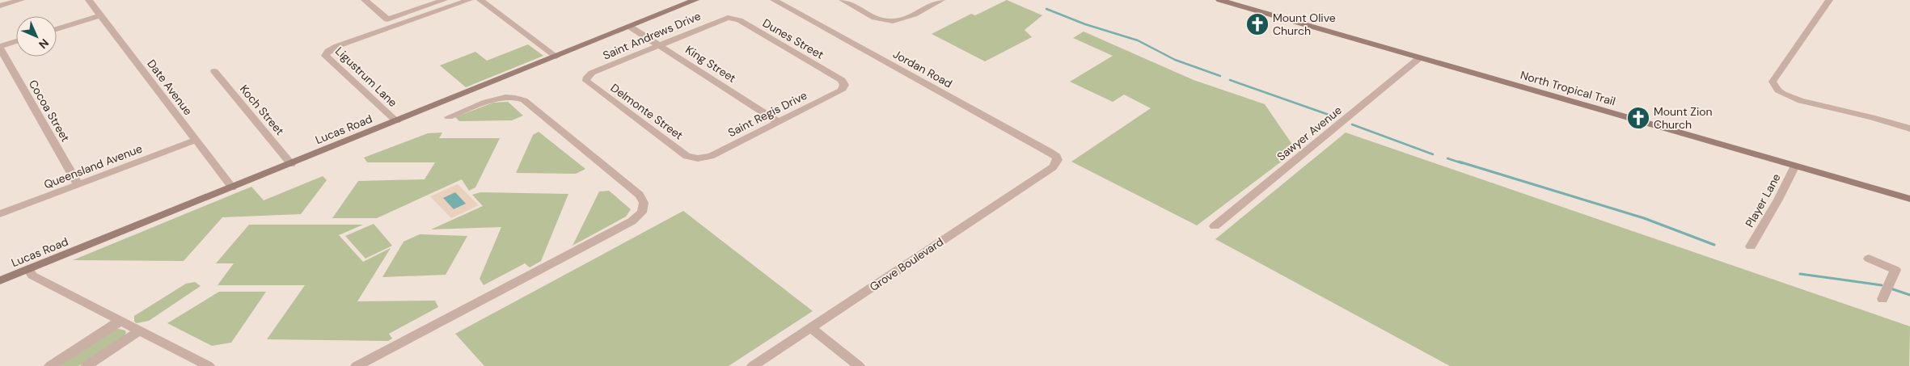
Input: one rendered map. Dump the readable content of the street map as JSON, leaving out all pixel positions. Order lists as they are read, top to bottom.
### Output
{
  "streets": {
    "street": [
      "Saint Andrews Drive",
      "Dunes Street",
      "King Street",
      "Jordan Road",
      "Ligustrum Lane",
      "Date Avenue",
      "North Tropical Trail",
      "Koch Street",
      "Cocoa Street",
      "Delmonte Street",
      "Saint Regis Drive",
      "Lucas Road",
      "Sawyer Avenue",
      "Queensland Avenue",
      "Player Lane",
      "Grove Boulevard"
    ]
  },
  "crossings": [
    ["Saint Andrews Drive", "Dunes Street"],
    ["Saint Andrews Drive", "King Street"],
    ["Saint Andrews Drive", "Delmonte Street"],
    ["Dunes Street", "Saint Regis Drive"],
    ["King Street", "Saint Regis Drive"],
    ["King Street", "Lucas Road"],
    ["Jordan Road", "Grove Boulevard"],
    ["Ligustrum Lane", "Lucas Road"],
    ["Date Avenue", "Lucas Road"],
    ["Date Avenue", "Queensland Avenue"],
    ["North Tropical Trail", "Sawyer Avenue"],
    ["North Tropical Trail", "Player Lane"],
    ["Koch Street", "Lucas Road"],
    ["Cocoa Street", "Queensland Avenue"],
    ["Delmonte Street", "Saint Regis Drive"]
  ],
  "places": {
    "church": ["Mount Olive Church", "Mount Zion Church"]
  },
  "north": "bottom right"
}
